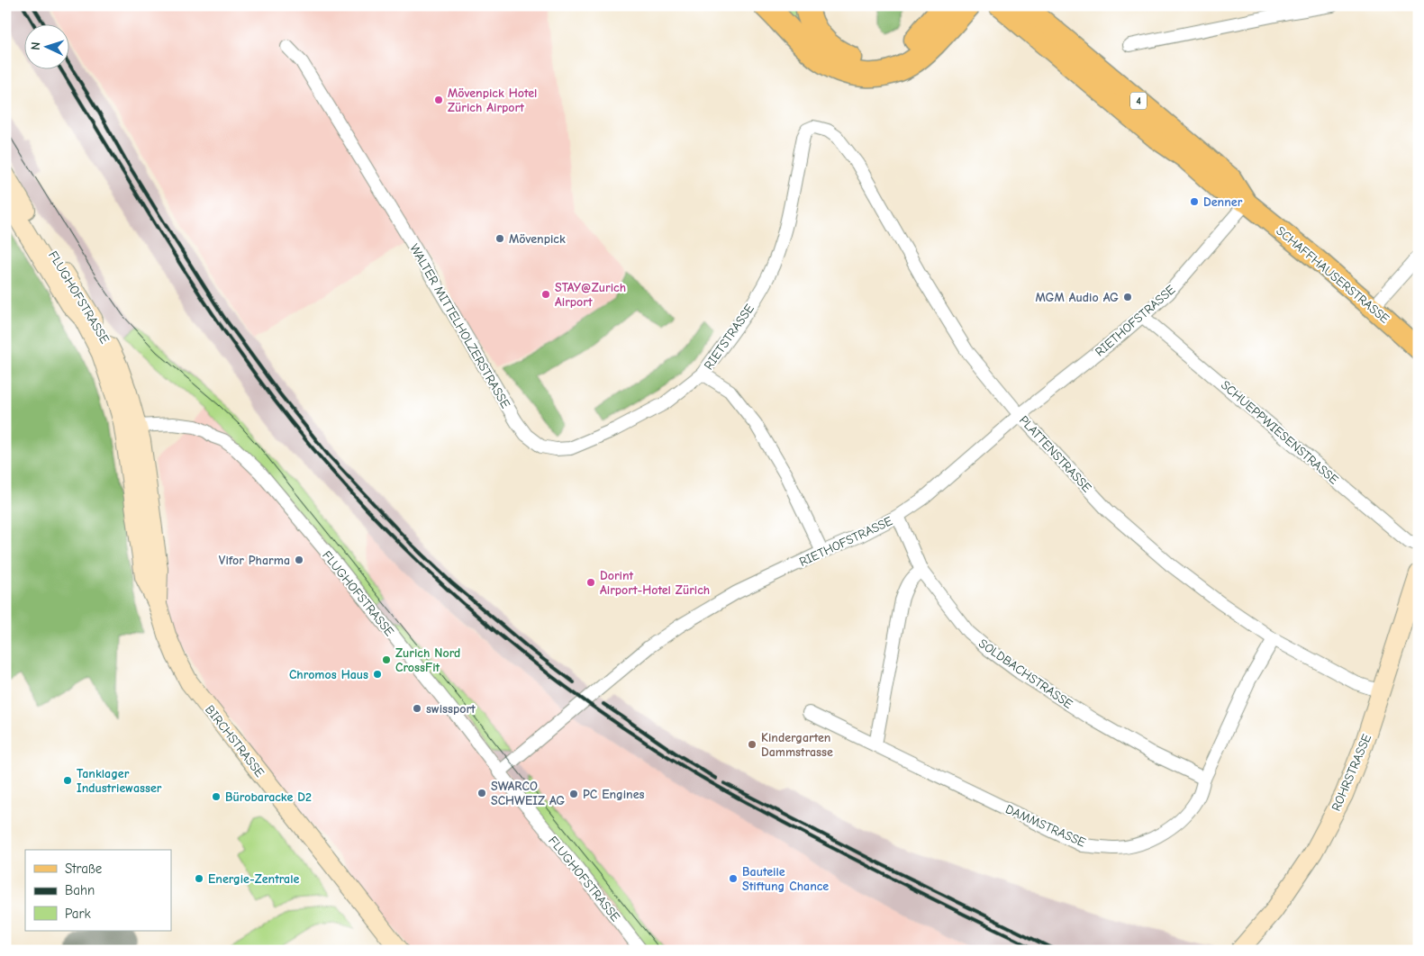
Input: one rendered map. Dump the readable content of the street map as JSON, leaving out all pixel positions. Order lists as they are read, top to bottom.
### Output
{
  "streets": {
    "main road": [
      "4",
      "SCHAFFHAUSERSTRASSE",
      "FLUGHOFSTRASSE",
      "BIRCHSTRASSE",
      "ROHRSTRASSE"
    ],
    "street": [
      "RIETHOFSTRASSE",
      "WALTER MITTELHOLZERSTRASSE",
      "RIETSTRASSE",
      "SCHUEPPWIESENSTRASSE",
      "PLATTENSTRASSE",
      "SOLDBACHSTRASSE",
      "DAMMSTRASSE"
    ]
  },
  "crossings": [
    ["SCHAFFHAUSERSTRASSE", "RIETHOFSTRASSE"],
    ["FLUGHOFSTRASSE", "RIETHOFSTRASSE"],
    ["FLUGHOFSTRASSE", "BIRCHSTRASSE"],
    ["RIETHOFSTRASSE", "RIETSTRASSE"],
    ["RIETHOFSTRASSE", "SCHUEPPWIESENSTRASSE"],
    ["RIETHOFSTRASSE", "PLATTENSTRASSE"],
    ["RIETHOFSTRASSE", "SOLDBACHSTRASSE"],
    ["WALTER MITTELHOLZERSTRASSE", "RIETSTRASSE"],
    ["RIETSTRASSE", "PLATTENSTRASSE"],
    ["PLATTENSTRASSE", "ROHRSTRASSE"],
    ["PLATTENSTRASSE", "DAMMSTRASSE"],
    ["SOLDBACHSTRASSE", "DAMMSTRASSE"]
  ],
  "places": [
    "Mövenpick Hotel Zürich Airport",
    "Denner",
    "Mövenpick",
    "STAY@Zurich Airport",
    "MGM Audio AG",
    "Vifor Pharma",
    "Dorint Airport-Hotel Zürich",
    "Zurich Nord CrossFit",
    "Chromos Haus",
    "swissport",
    "Kindergarten Dammstrasse",
    "Tanklager Industriewasser",
    "SWARCO SCHWEIZ AG",
    "PC Engines",
    "Bürobaracke D2",
    "Energie-Zentrale",
    "Bauteile Stiftung Chance"
  ],
  "legend": ["Straße", "Bahn", "Park"],
  "north": "left"
}
